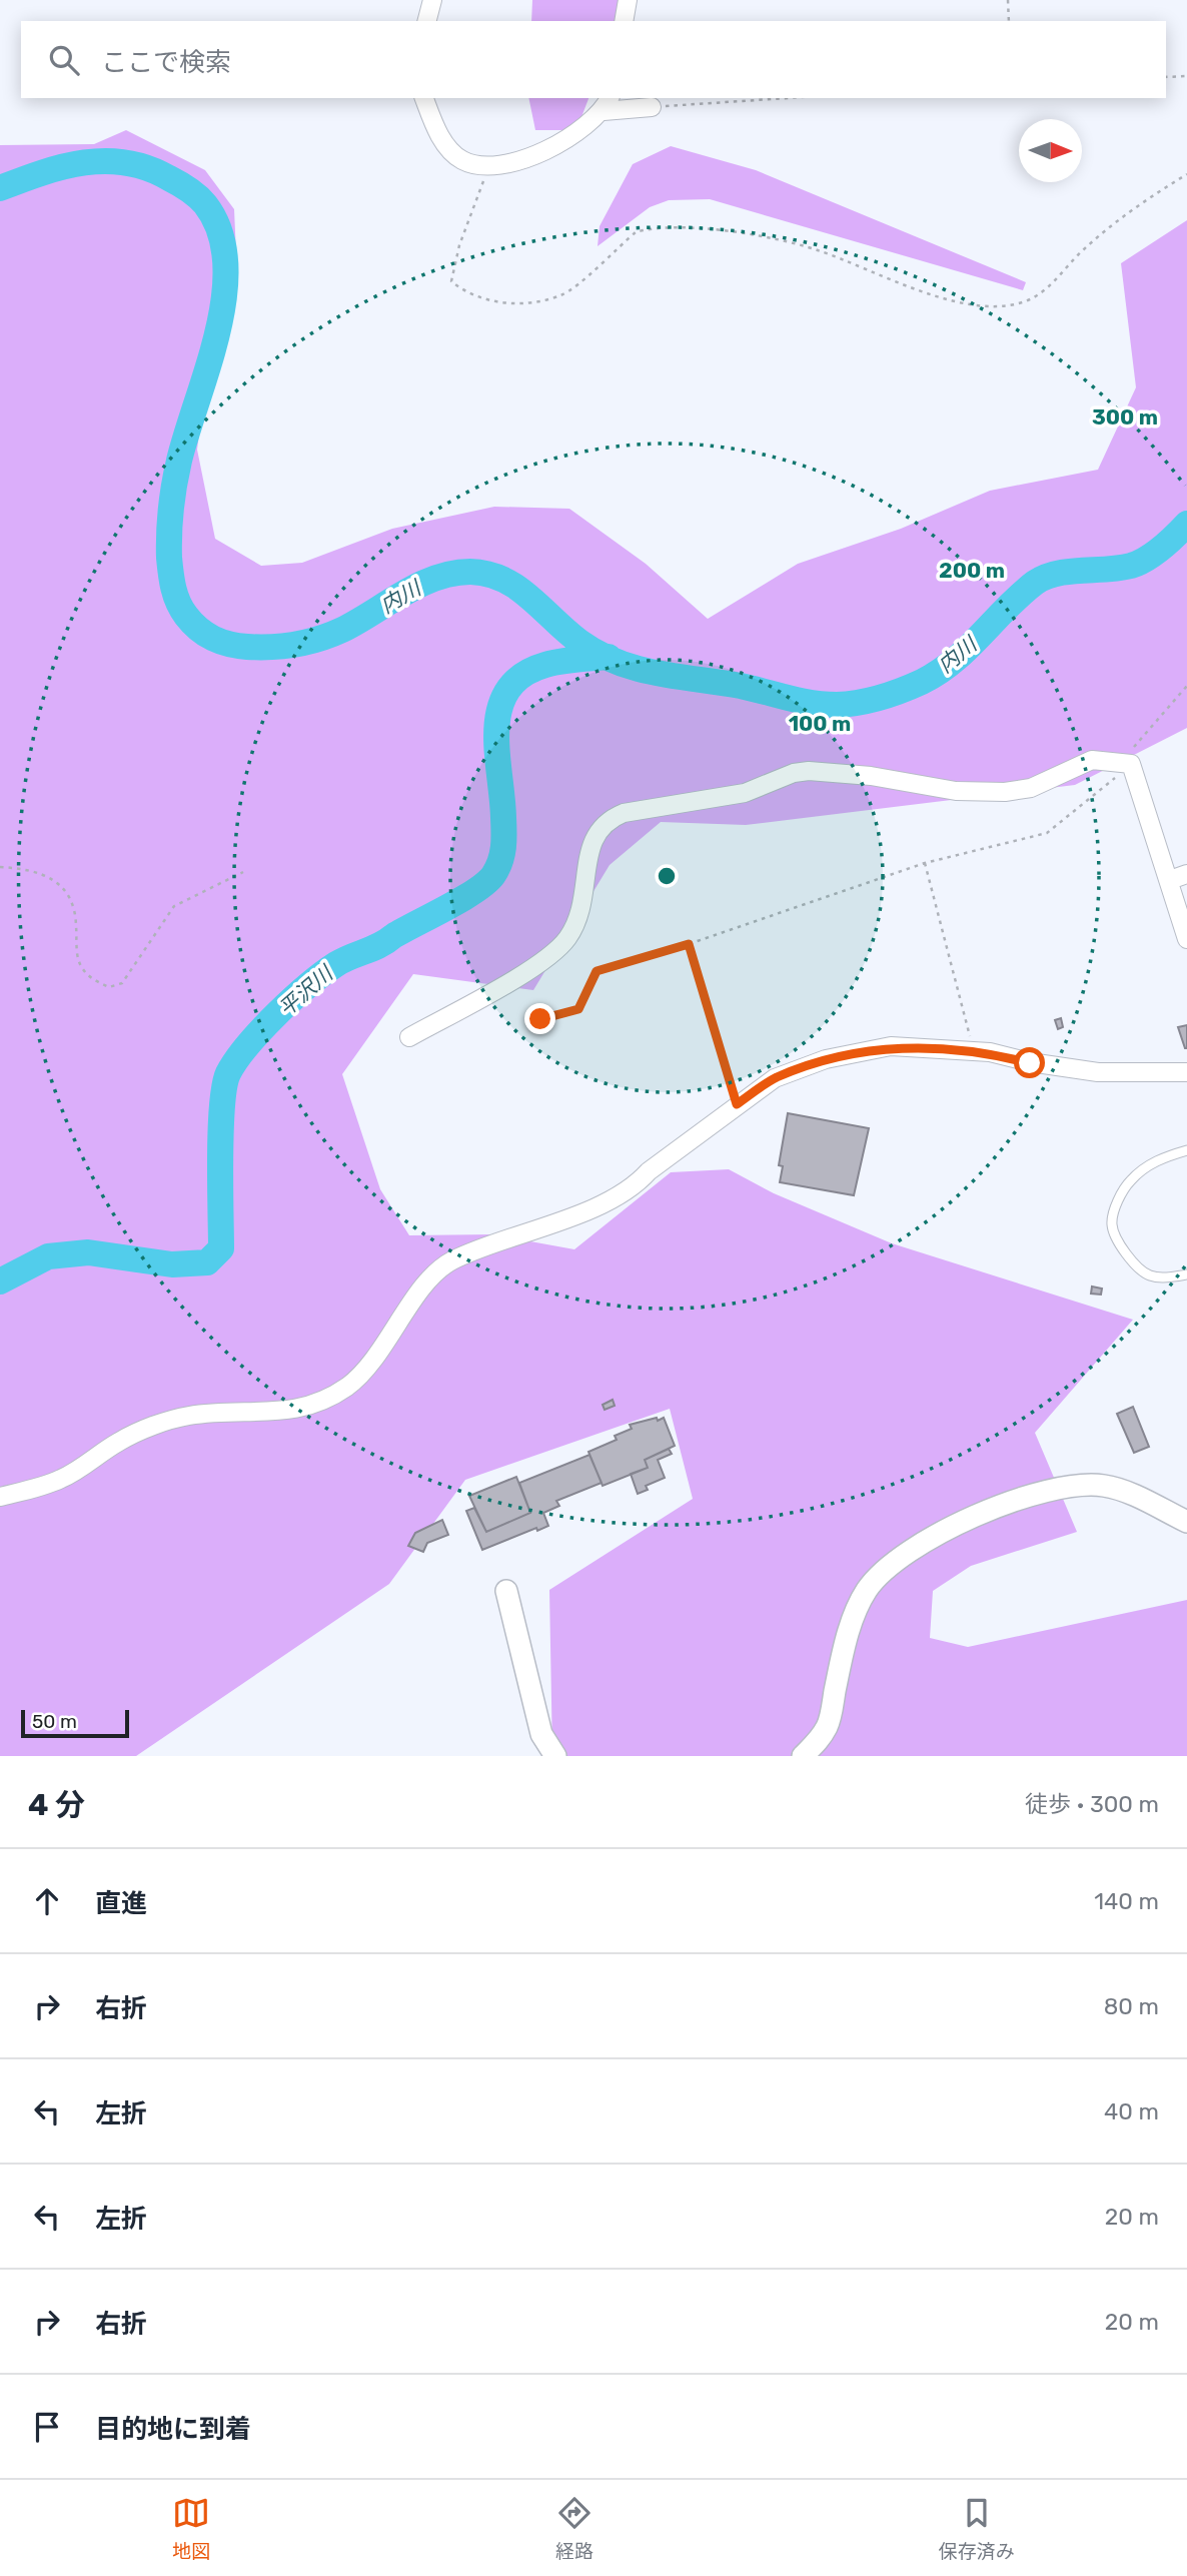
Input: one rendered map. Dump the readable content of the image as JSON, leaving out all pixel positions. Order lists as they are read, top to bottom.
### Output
{
  "water": ["内川", "平沢川"],
  "scale_bar": "50 m",
  "north": "right",
  "page": {
    "search": "ここで検索",
    "scale": "50 m",
    "heading": ["4 分", "徒歩 · 300 m"],
    "list": [
      ["直進", "140 m"],
      ["右折", "80 m"],
      ["左折", "40 m"],
      ["左折", "20 m"],
      ["右折", "20 m"],
      "目的地に到着"
    ],
    "nav": ["地図", "経路", "保存済み"]
  },
  "rings": ["300 m", "200 m", "100 m"]
}
